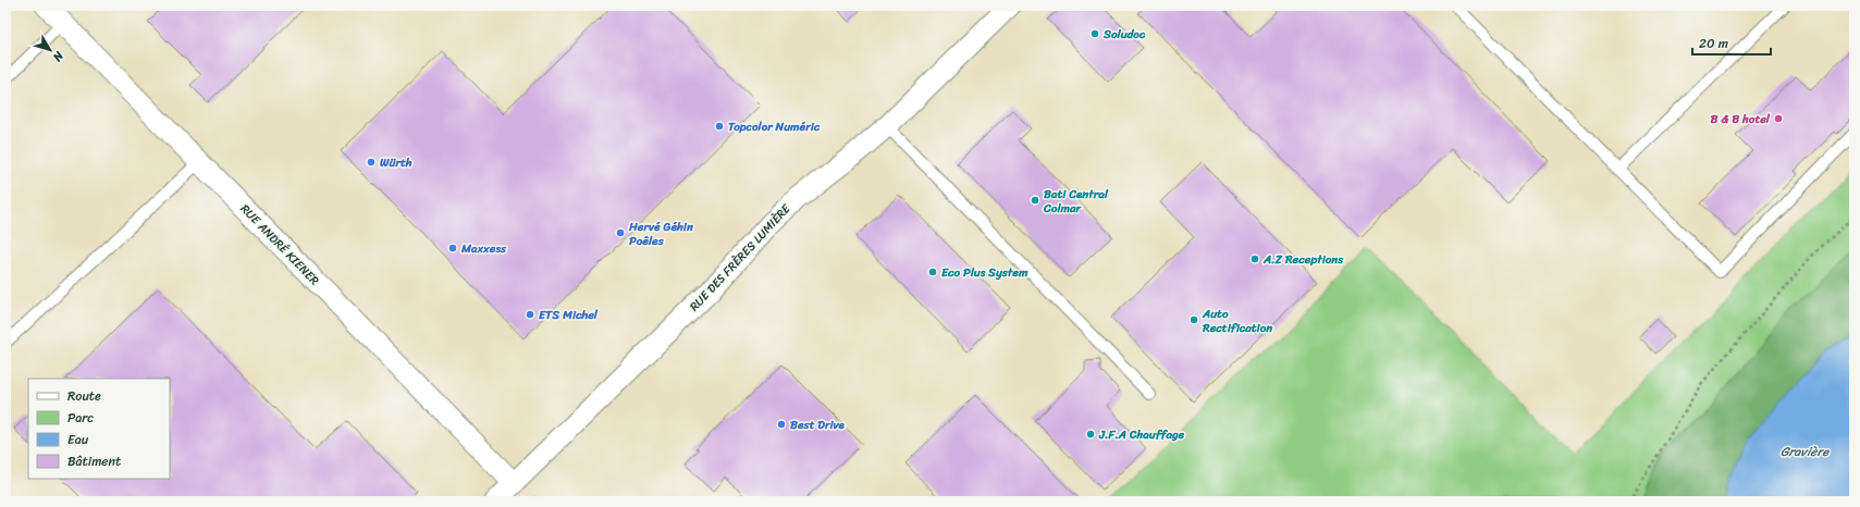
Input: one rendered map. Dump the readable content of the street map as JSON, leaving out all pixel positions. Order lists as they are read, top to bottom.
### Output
{
  "streets": {
    "street": ["RUE ANDRÉ KIENER", "RUE DES FRÈRES LUMIÈRE"]
  },
  "crossings": [
    ["RUE ANDRÉ KIENER", "RUE DES FRÈRES LUMIÈRE"]
  ],
  "water": ["Gravière"],
  "places": [
    "Soludoc",
    "B & B hotel",
    "Topcolor Numéric",
    "Würth",
    "Bati Central Colmar",
    "Hervé Géhin Poêles",
    "Maxxess",
    "A.Z Receptions",
    "Eco Plus System",
    "ETS Michel",
    "Auto Rectification",
    "Best Drive",
    "J.F.A Chauffage"
  ],
  "legend": [
    "Route",
    "Parc",
    "Eau",
    "Bâtiment"
  ],
  "scale_bar": "20 m",
  "north": "bottom right"
}
